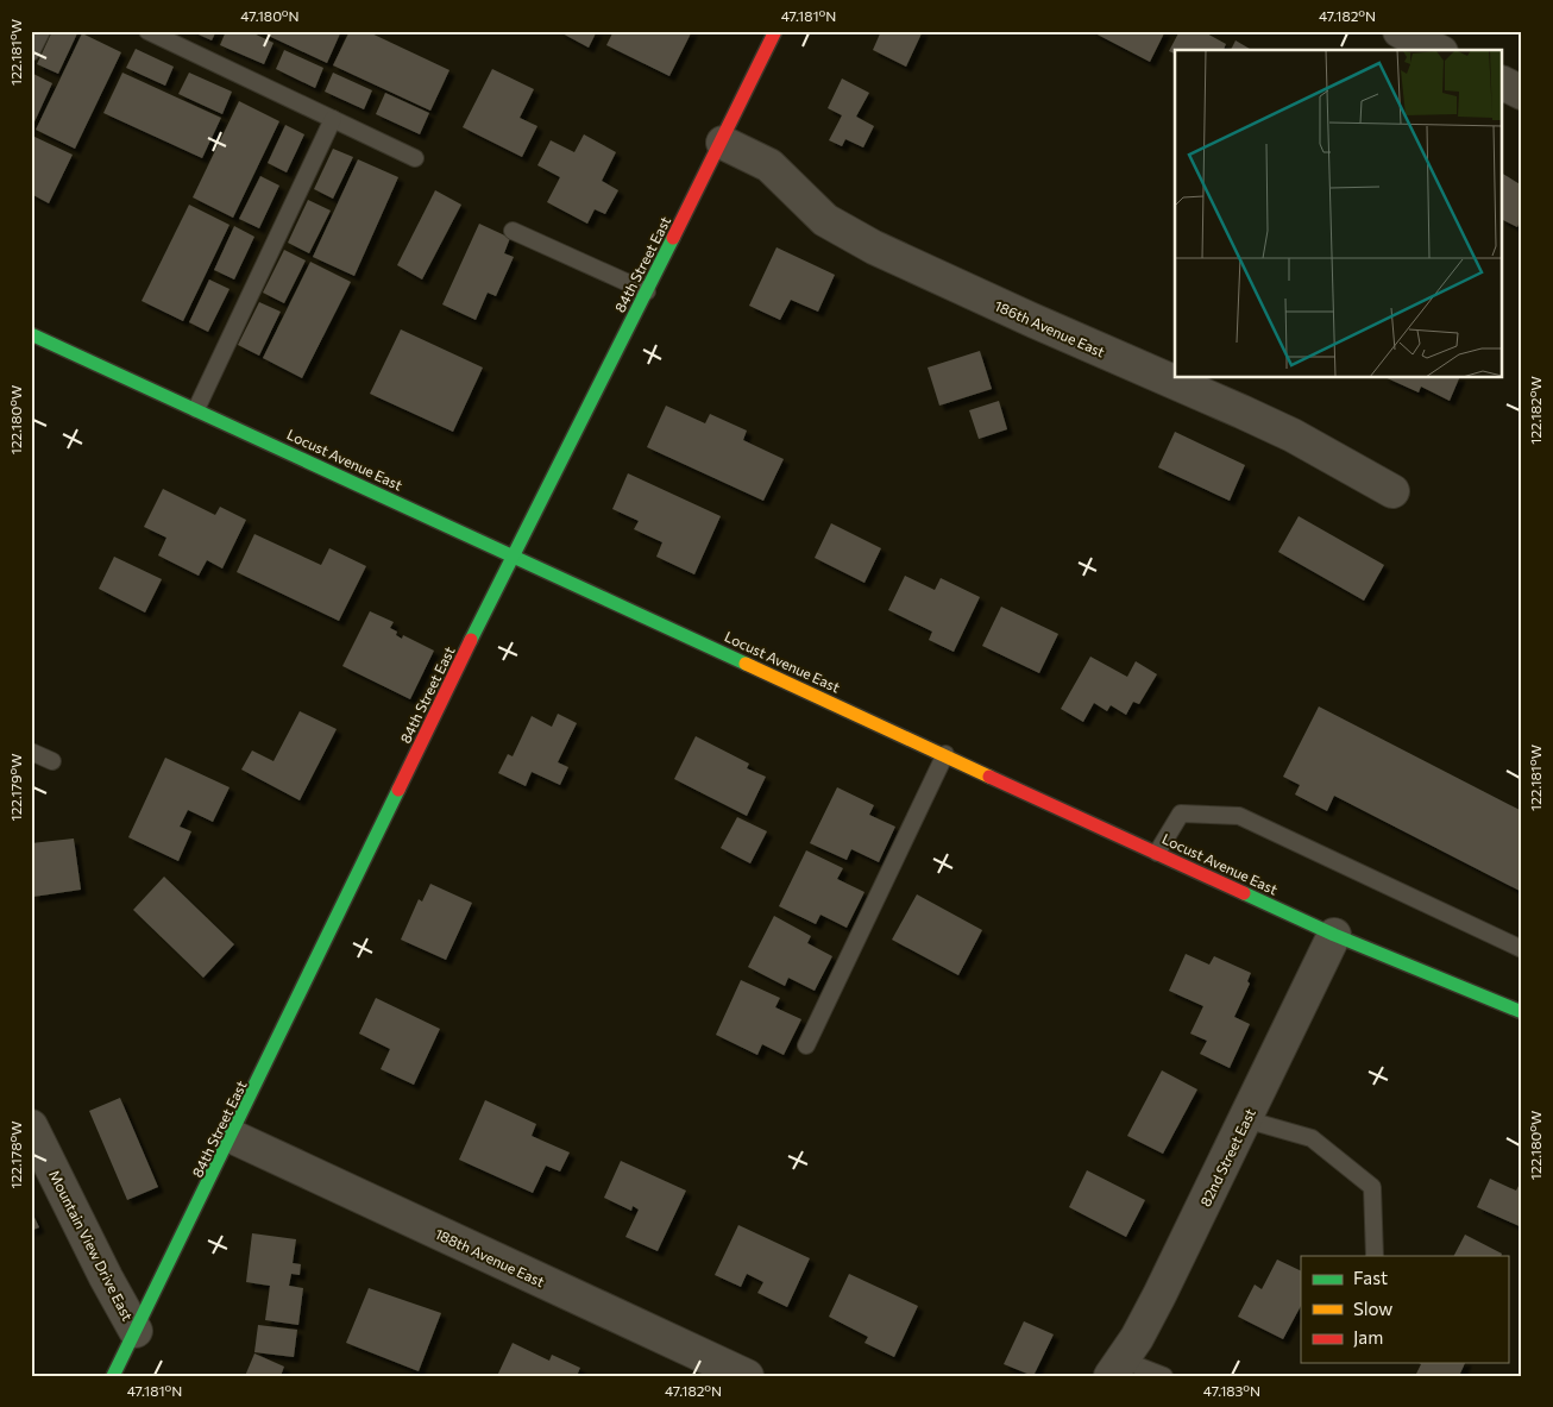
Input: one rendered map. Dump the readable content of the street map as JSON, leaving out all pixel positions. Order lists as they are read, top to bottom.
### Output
{
  "streets": {
    "street": [
      "84th Street East",
      "186th Avenue East",
      "Locust Avenue East",
      "82nd Street East",
      "Mountain View Drive East",
      "188th Avenue East"
    ]
  },
  "crossings": [
    ["84th Street East", "186th Avenue East"],
    ["84th Street East", "Locust Avenue East"],
    ["84th Street East", "Mountain View Drive East"],
    ["84th Street East", "188th Avenue East"],
    ["Locust Avenue East", "82nd Street East"]
  ],
  "legend": ["Fast", "Slow", "Jam"],
  "coordinates": [
    "47.180°N",
    "47.181°N",
    "47.182°N",
    "122.181°W",
    "122.182°W",
    "122.180°W",
    "122.179°W",
    "122.178°W",
    "47.183°N"
  ]
}
